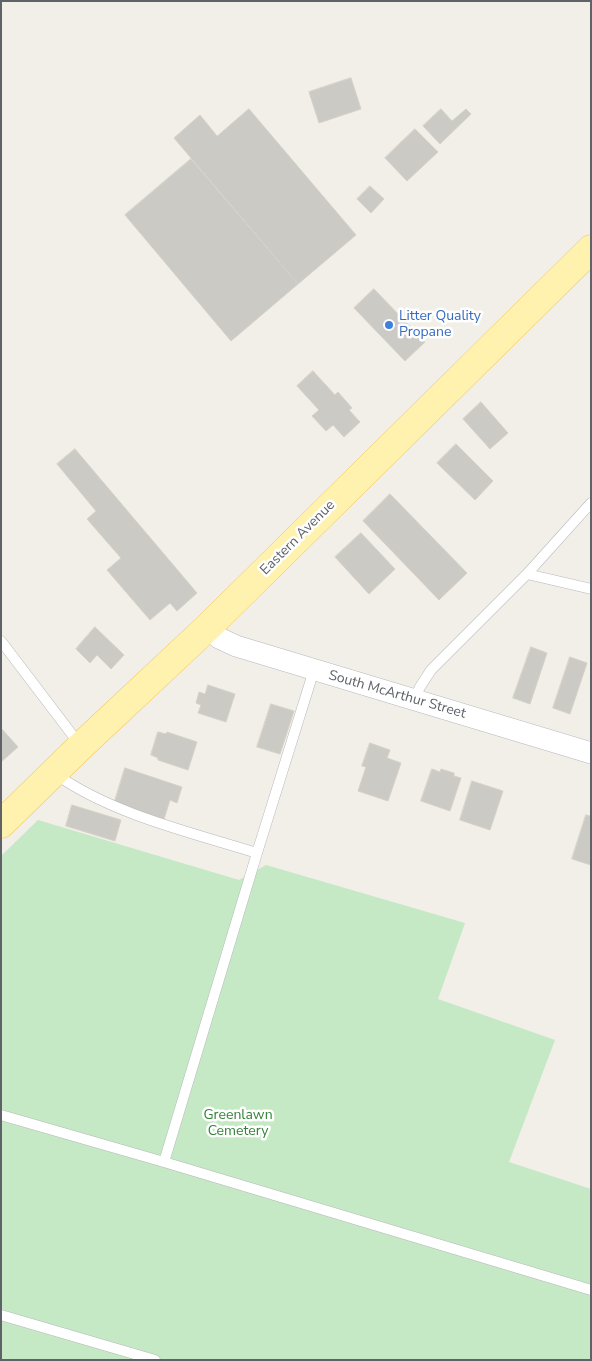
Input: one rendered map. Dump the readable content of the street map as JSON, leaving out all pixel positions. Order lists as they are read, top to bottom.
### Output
{
  "streets": {
    "main road": ["Eastern Avenue"],
    "street": ["South McArthur Street"]
  },
  "crossings": [
    ["Eastern Avenue", "South McArthur Street"]
  ],
  "parks": ["Greenlawn Cemetery"],
  "places": ["Litter Quality Propane"]
}
